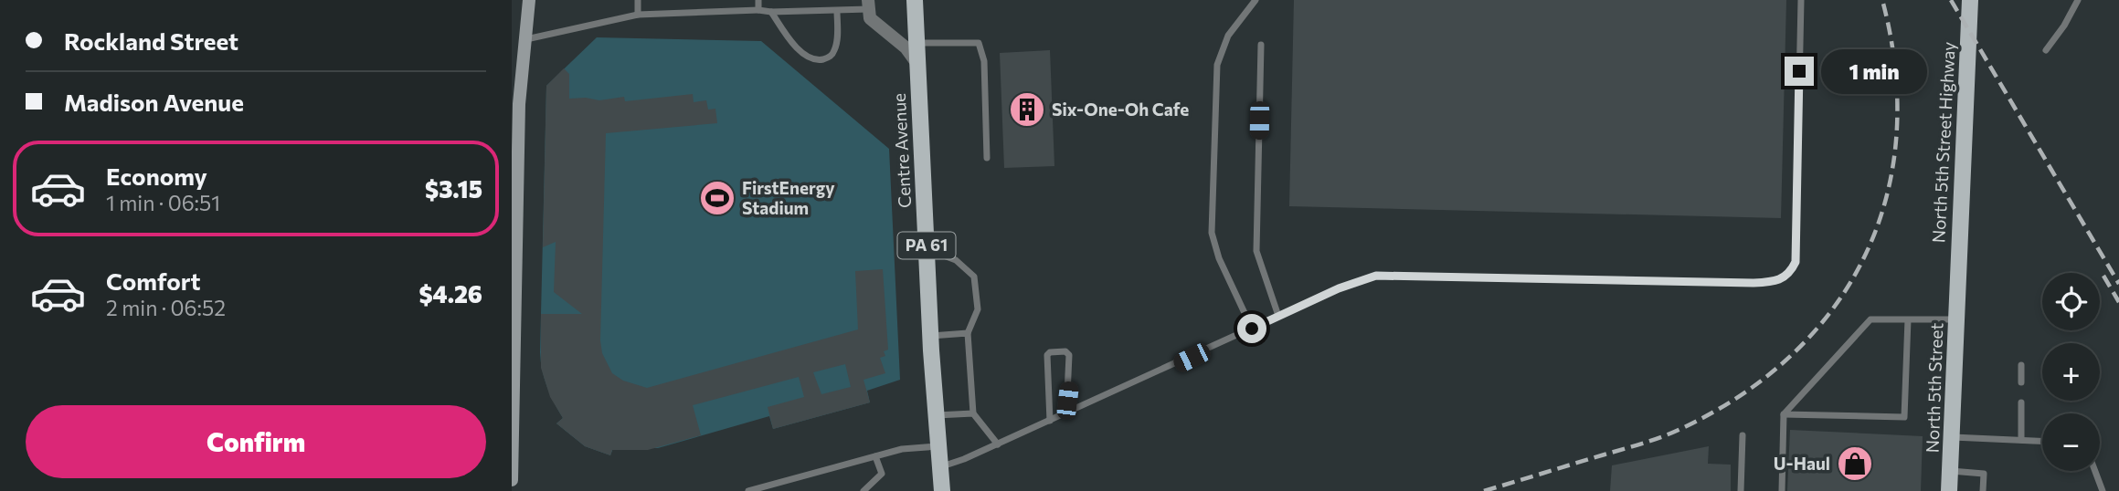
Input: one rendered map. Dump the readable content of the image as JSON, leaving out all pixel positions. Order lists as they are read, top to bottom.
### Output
{
  "streets": {
    "main road": [
      "North 5th Street Highway",
      "Centre Avenue",
      "PA 61",
      "North 5th Street"
    ]
  },
  "crossings": [
    ["North 5th Street Highway", "North 5th Street"]
  ],
  "places": {
    "building": ["Six-One-Oh Cafe"],
    "sports": ["FirstEnergy Stadium"],
    "shop": ["U-Haul"]
  },
  "page": {
    "banner": ["Rockland Street", "Madison Avenue"],
    "bubble": "1 min",
    "list": [
      {
        "name": "Economy",
        "note": "1 min · 06:51",
        "value": "$3.15"
      },
      {
        "name": "Comfort",
        "note": "2 min · 06:52",
        "value": "$4.26"
      }
    ],
    "map_buttons": ["+", "−"],
    "buttons": "Confirm"
  }
}
